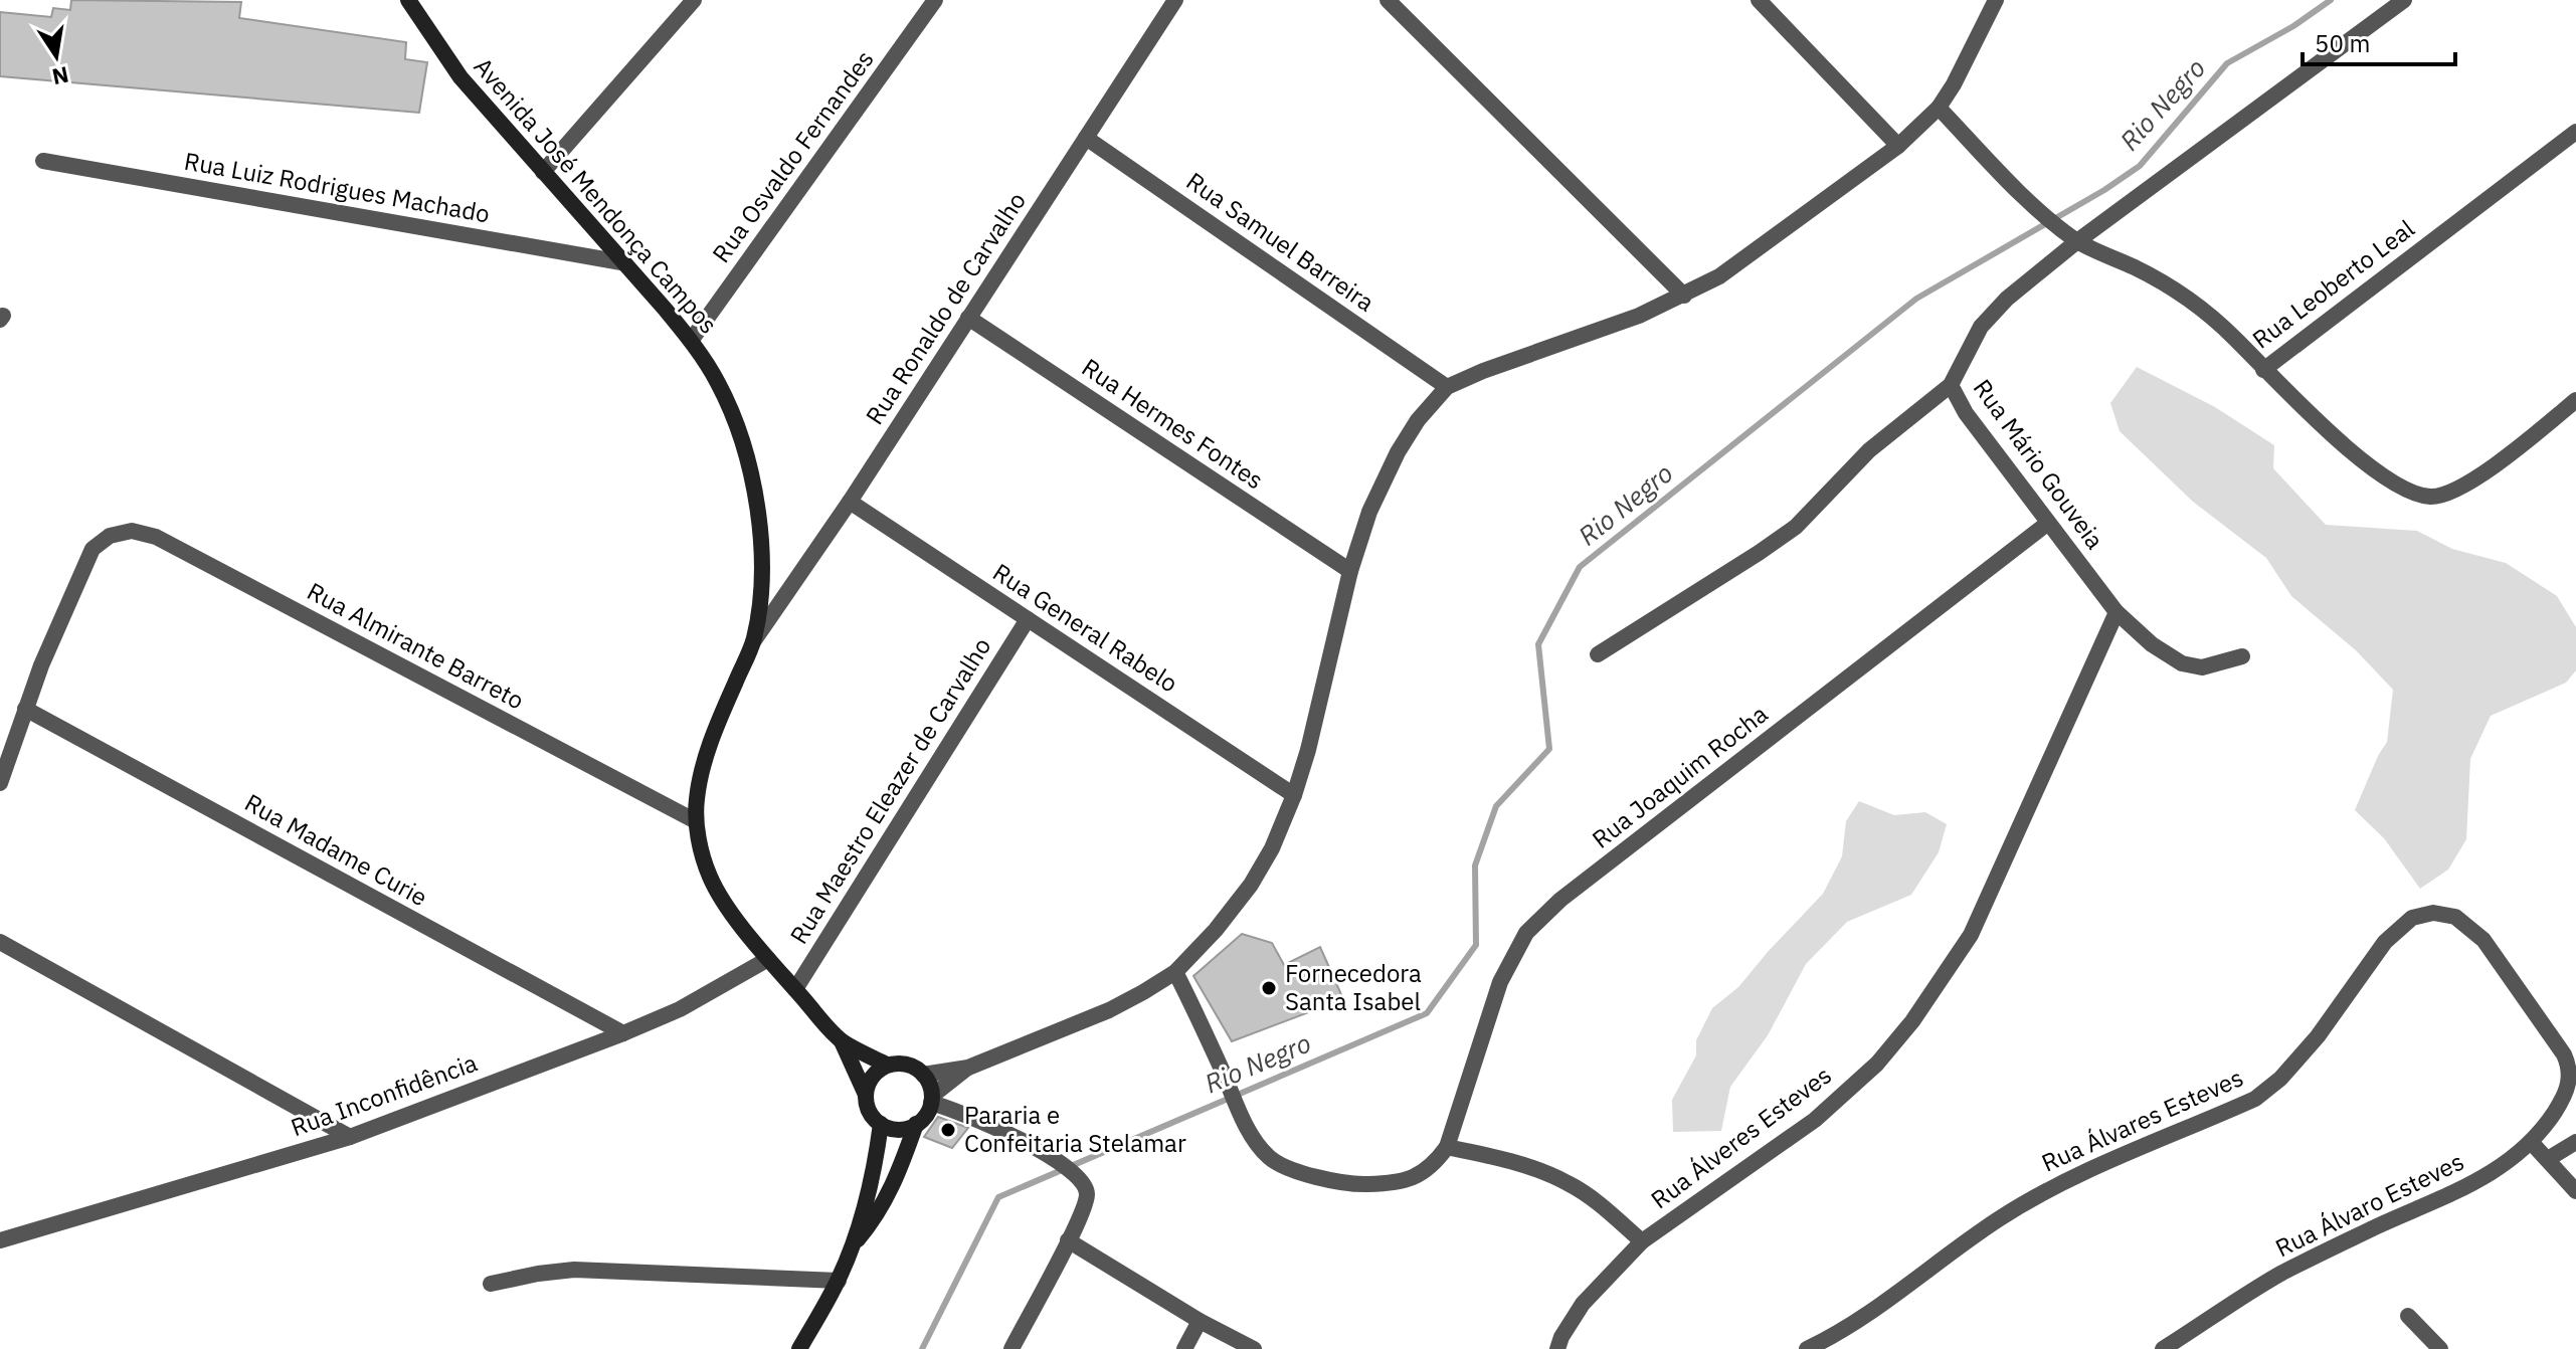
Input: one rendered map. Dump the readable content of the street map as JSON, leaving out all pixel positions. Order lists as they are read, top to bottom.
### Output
{
  "streets": {
    "main road": ["Avenida José Mendonça Campos"],
    "street": [
      "Rua Osvaldo Fernandes",
      "Rua Luiz Rodrigues Machado",
      "Rua Samuel Barreira",
      "Rua Leoberto Leal",
      "Rua Ronaldo de Carvalho",
      "Rua Hermes Fontes",
      "Rua Mário Gouveia",
      "Rua General Rabelo",
      "Rua Almirante Barreto",
      "Rua Joaquim Rocha",
      "Rua Maestro Eleazer de Carvalho",
      "Rua Madame Curie",
      "Rua Inconfidência",
      "Rua Álvares Esteves",
      "Rua Álveres Esteves",
      "Rua Álvaro Esteves"
    ]
  },
  "crossings": [
    ["Rua Osvaldo Fernandes", "Avenida José Mendonça Campos"],
    ["Rua Luiz Rodrigues Machado", "Avenida José Mendonça Campos"],
    ["Avenida José Mendonça Campos", "Rua Ronaldo de Carvalho"],
    ["Avenida José Mendonça Campos", "Rua Almirante Barreto"],
    ["Avenida José Mendonça Campos", "Rua Maestro Eleazer de Carvalho"],
    ["Avenida José Mendonça Campos", "Rua Inconfidência"],
    ["Rua Samuel Barreira", "Rua Ronaldo de Carvalho"],
    ["Rua Leoberto Leal", "Rua Mário Gouveia"],
    ["Rua Ronaldo de Carvalho", "Rua Hermes Fontes"],
    ["Rua Ronaldo de Carvalho", "Rua General Rabelo"],
    ["Rua Mário Gouveia", "Rua Joaquim Rocha"],
    ["Rua Mário Gouveia", "Rua Álveres Esteves"],
    ["Rua General Rabelo", "Rua Maestro Eleazer de Carvalho"],
    ["Rua Almirante Barreto", "Rua Madame Curie"],
    ["Rua Madame Curie", "Rua Inconfidência"],
    ["Rua Álvares Esteves", "Rua Álvaro Esteves"]
  ],
  "water": ["Rio Negro"],
  "places": ["Fornecedora Santa Isabel", "Pararia e Confeitaria Stelamar"],
  "scale_bar": "50 m",
  "north": "bottom"
}
